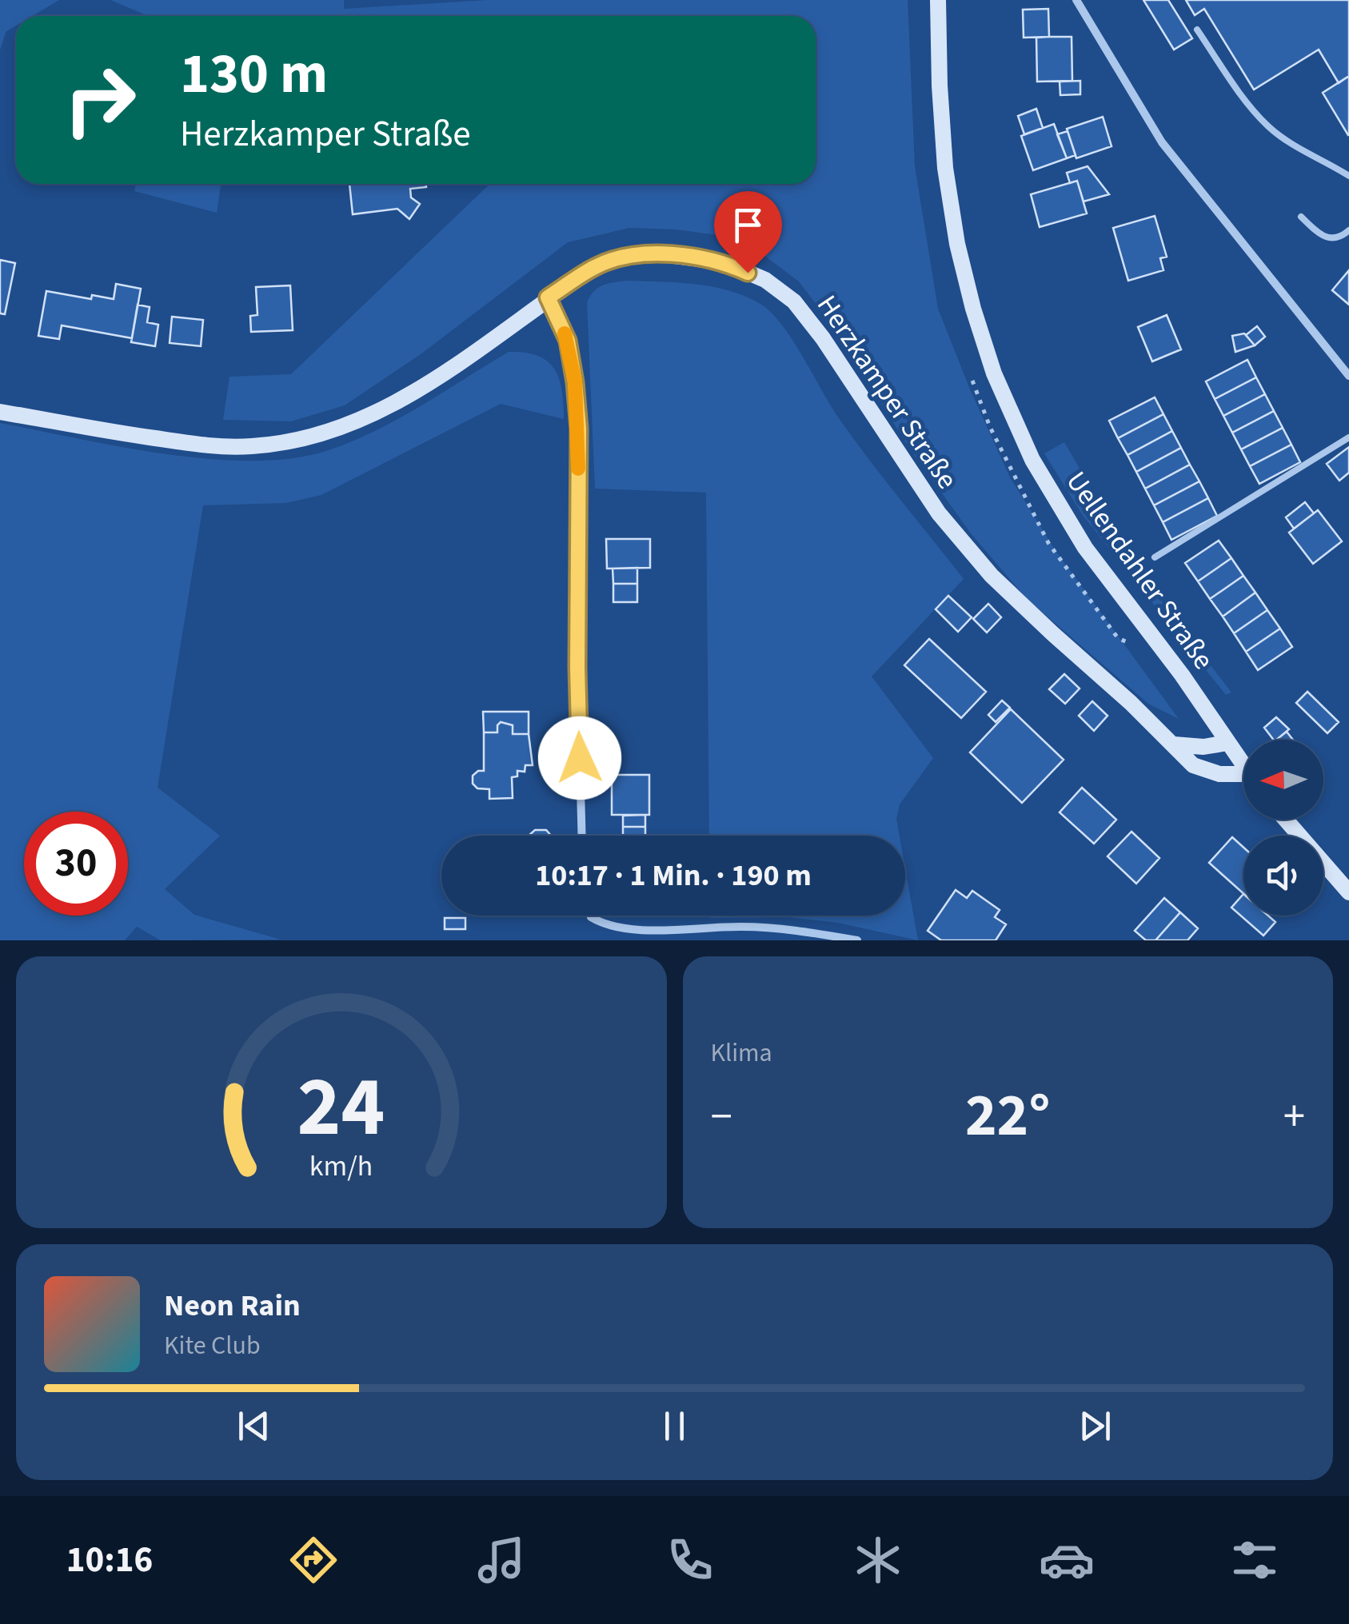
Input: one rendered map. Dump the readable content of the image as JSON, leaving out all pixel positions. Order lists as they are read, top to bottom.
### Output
{
  "streets": {
    "main road": ["Herzkamper Straße", "Uellendahler Straße"]
  },
  "north": "left",
  "page": {
    "turn": ["130 m", "Herzkamper Straße"],
    "limit": "30",
    "trip": "10:17 · 1 Min. · 190 m",
    "tile": "Klima",
    "heat": ["−", "22°", "+"],
    "song": ["Neon Rain", "Kite Club"],
    "tabs": "10:16",
    "gauge": ["24", "km/h"]
  }
}
